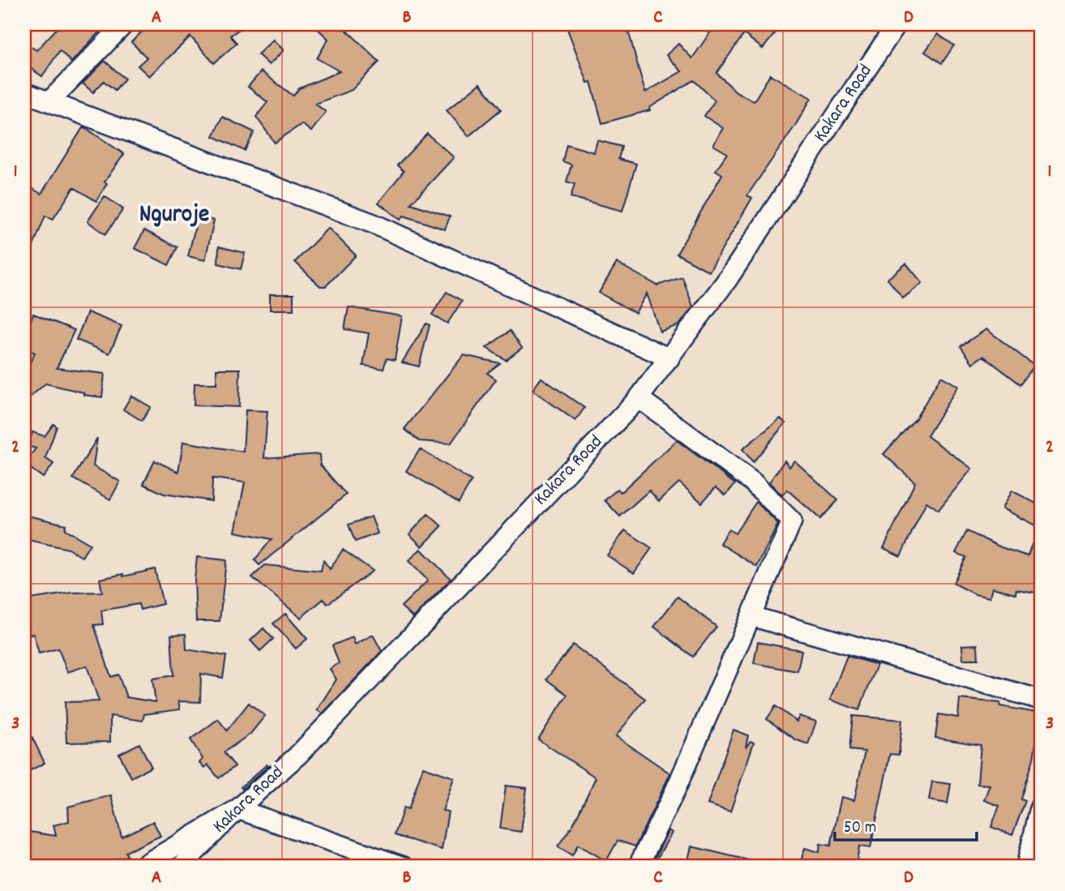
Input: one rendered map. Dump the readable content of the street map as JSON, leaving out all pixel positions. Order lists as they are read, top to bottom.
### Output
{
  "streets": {
    "street": ["Kakara Road"]
  },
  "districts": ["Nguroje"],
  "scale_bar": "50 m",
  "grid": {
    "columns": [
      "A",
      "B",
      "C",
      "D"
    ],
    "rows": ["1", "2", "3"]
  }
}
